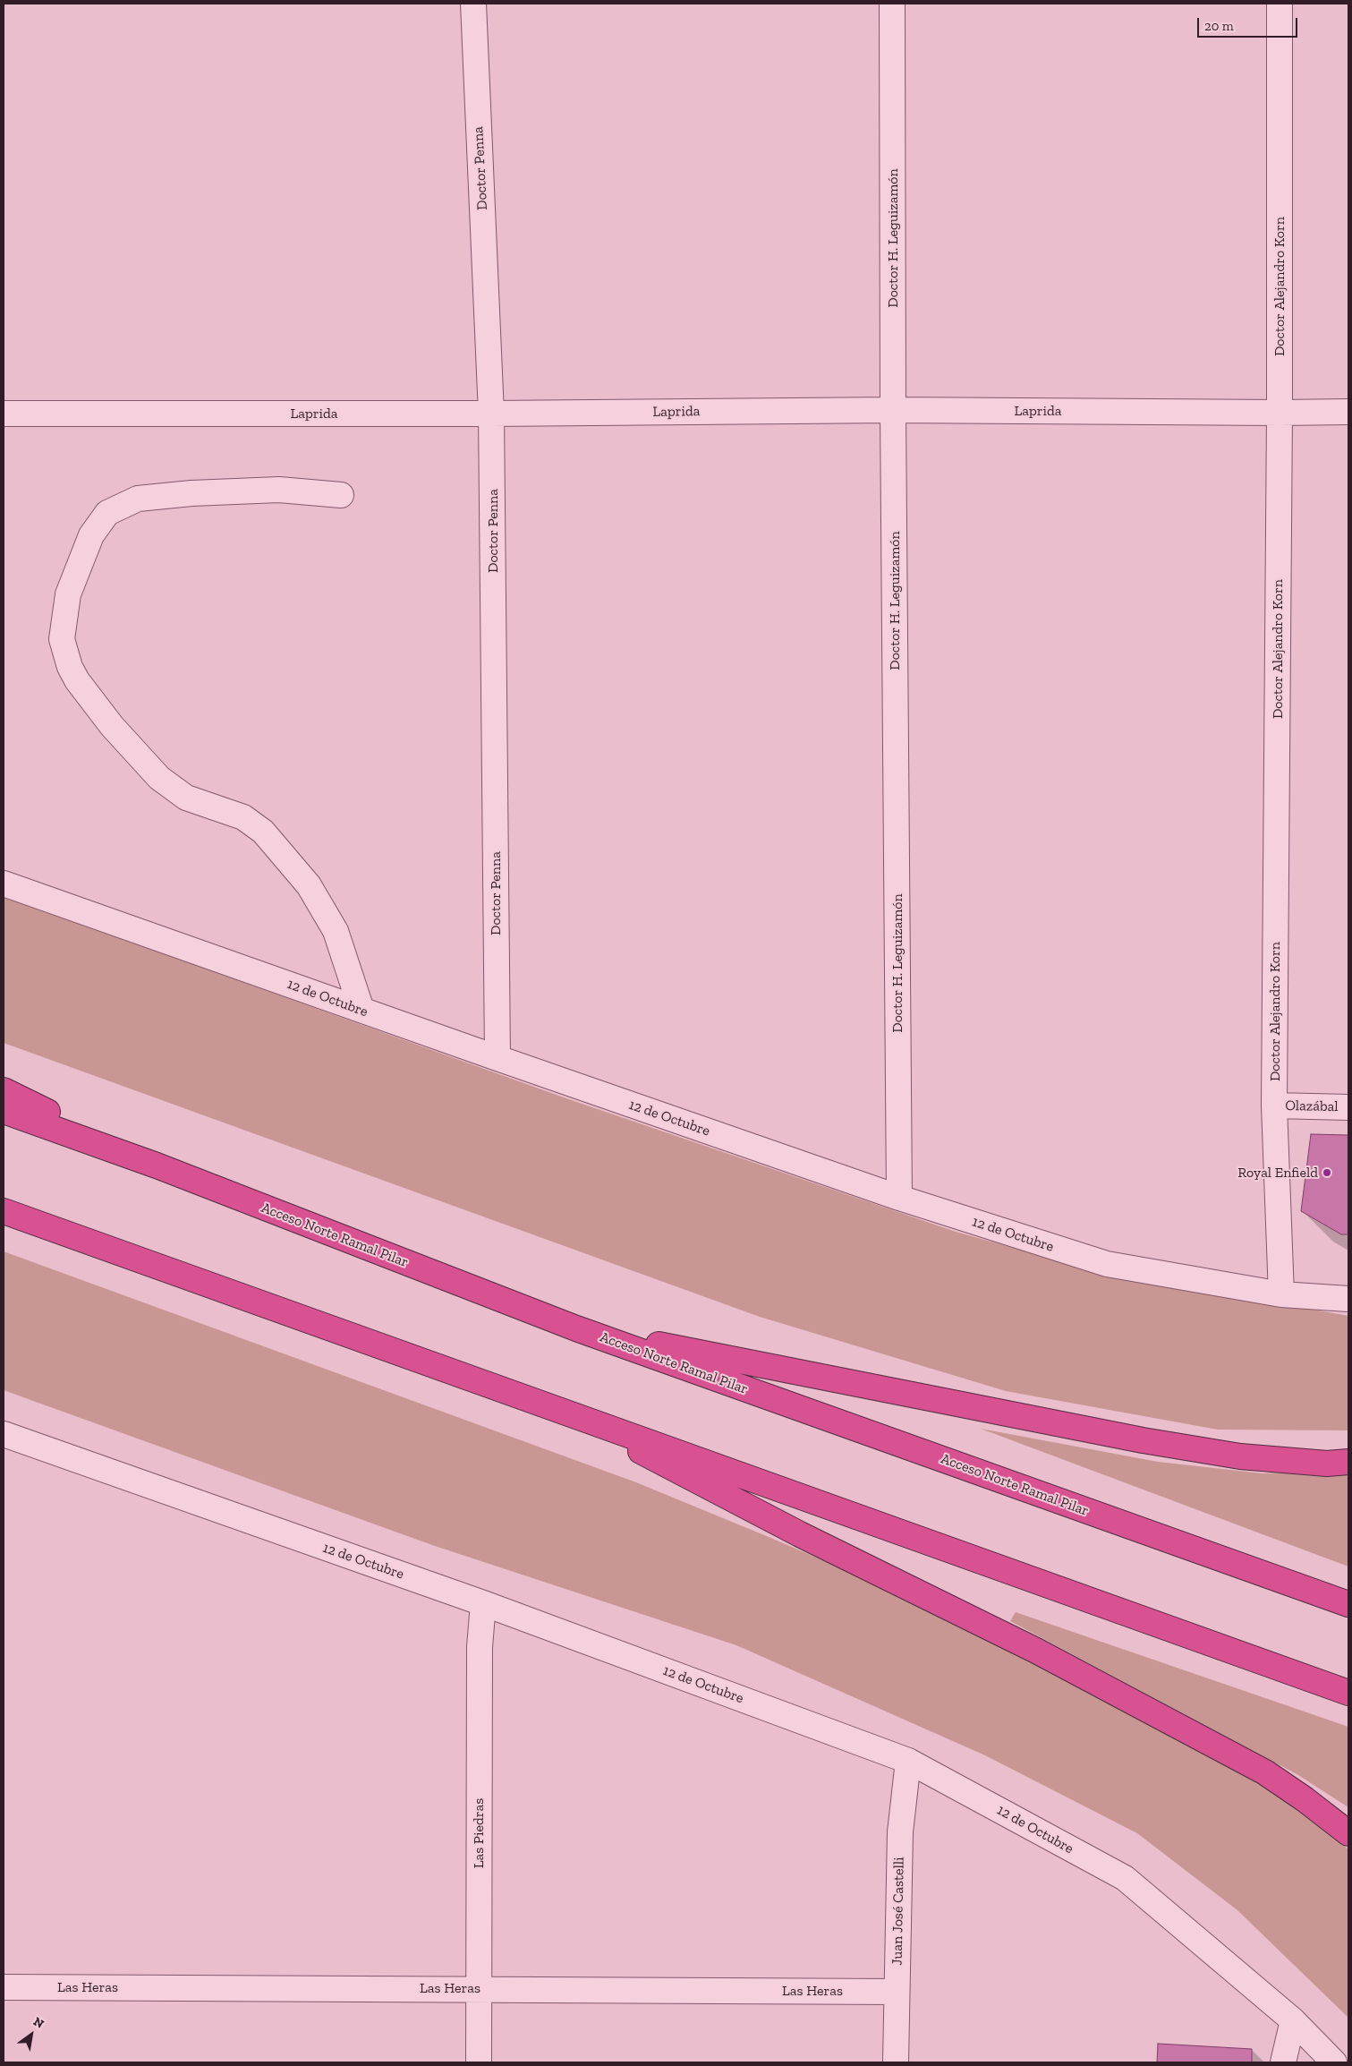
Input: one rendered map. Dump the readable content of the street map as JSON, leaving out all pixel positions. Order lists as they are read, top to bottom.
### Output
{
  "streets": {
    "highway": ["Acceso Norte Ramal Pilar"],
    "street": [
      "Doctor Penna",
      "Doctor H. Leguizamón",
      "Doctor Alejandro Korn",
      "Laprida",
      "12 de Octubre",
      "Olazábal",
      "Las Piedras",
      "Juan José Castelli",
      "Las Heras"
    ]
  },
  "crossings": [
    ["Doctor Penna", "Laprida"],
    ["Doctor Penna", "12 de Octubre"],
    ["Doctor H. Leguizamón", "Laprida"],
    ["Doctor H. Leguizamón", "12 de Octubre"],
    ["Doctor Alejandro Korn", "Laprida"],
    ["Doctor Alejandro Korn", "12 de Octubre"],
    ["Doctor Alejandro Korn", "Olazábal"],
    ["12 de Octubre", "Las Piedras"],
    ["12 de Octubre", "Juan José Castelli"],
    ["Las Piedras", "Las Heras"],
    ["Juan José Castelli", "Las Heras"]
  ],
  "places": ["Royal Enfield"],
  "scale_bar": "20 m",
  "north": "top right"
}
